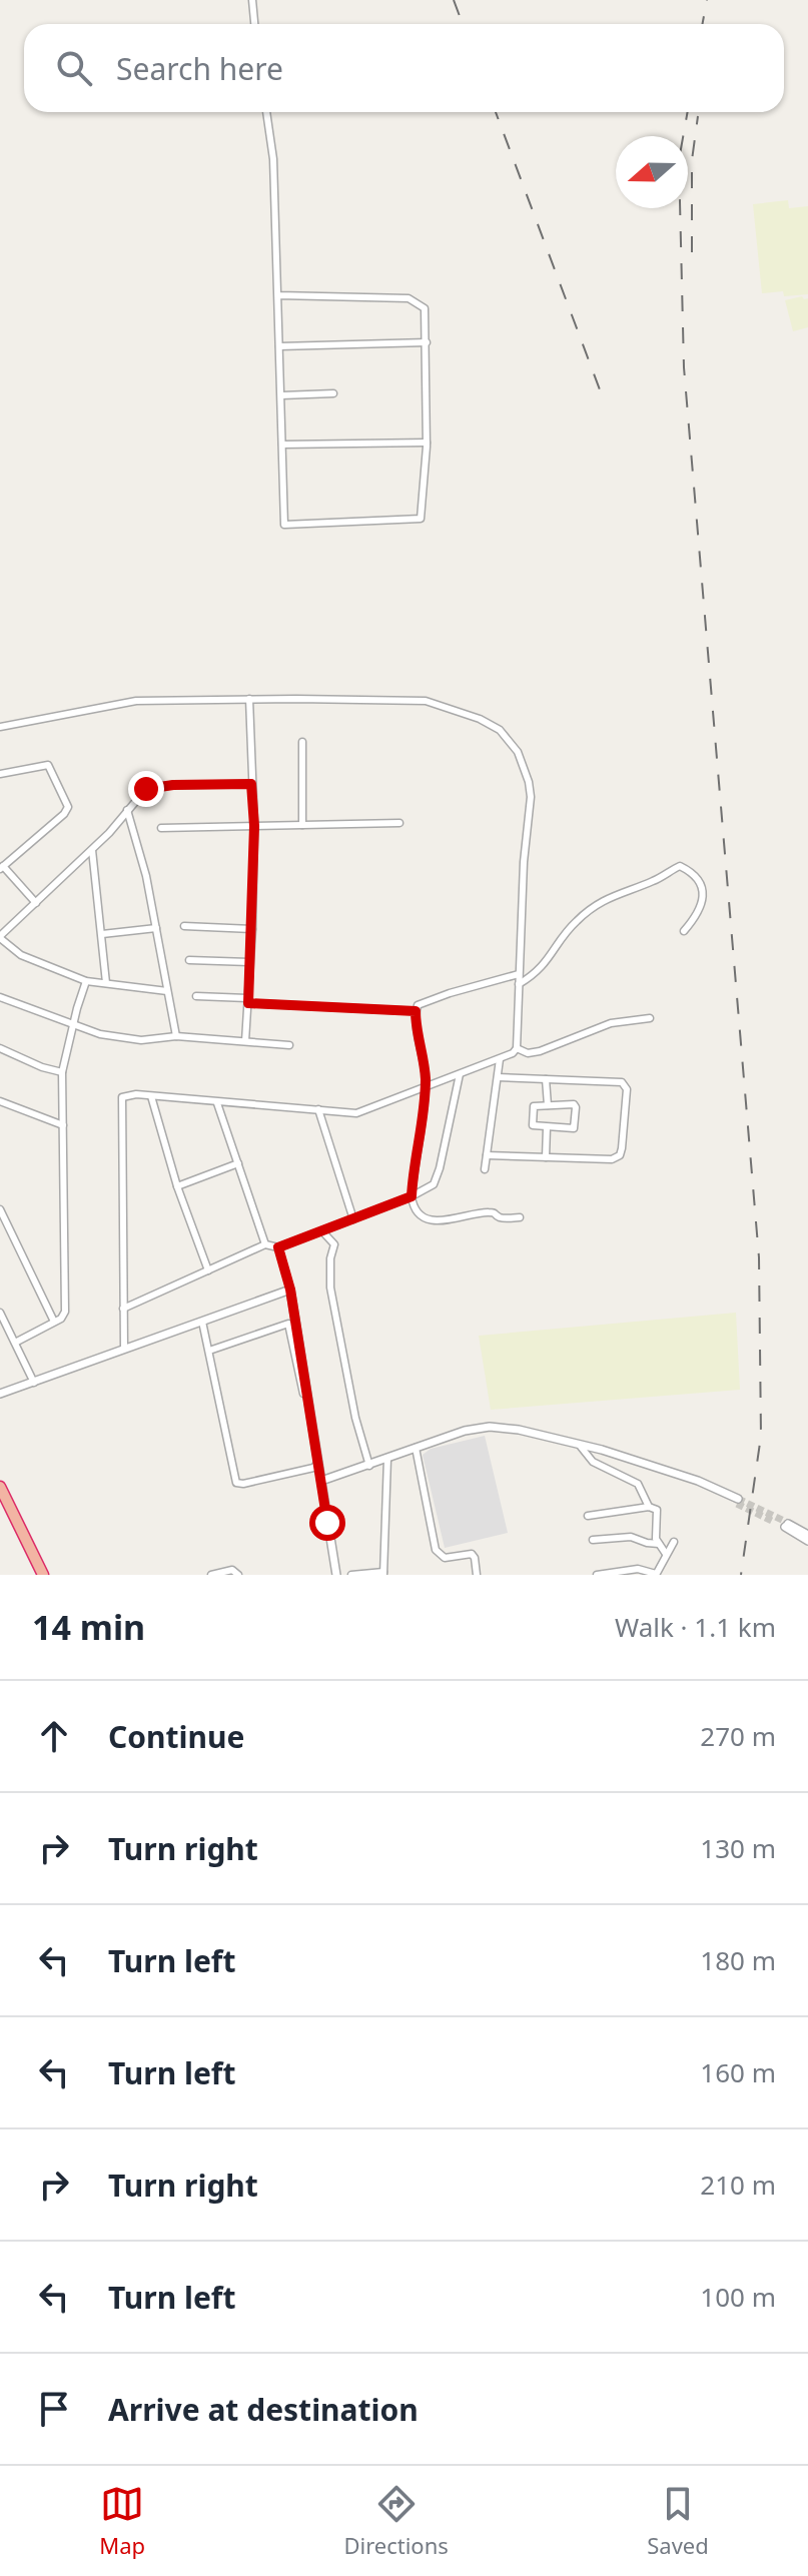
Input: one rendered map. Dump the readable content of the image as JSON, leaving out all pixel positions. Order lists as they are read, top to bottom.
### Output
{
  "north": "left",
  "page": {
    "search": "Search here",
    "heading": ["14 min", "Walk · 1.1 km"],
    "list": [
      ["Continue", "270 m"],
      ["Turn right", "130 m"],
      ["Turn left", "180 m"],
      ["Turn left", "160 m"],
      ["Turn right", "210 m"],
      ["Turn left", "100 m"],
      "Arrive at destination"
    ],
    "nav": ["Map", "Directions", "Saved"]
  }
}
